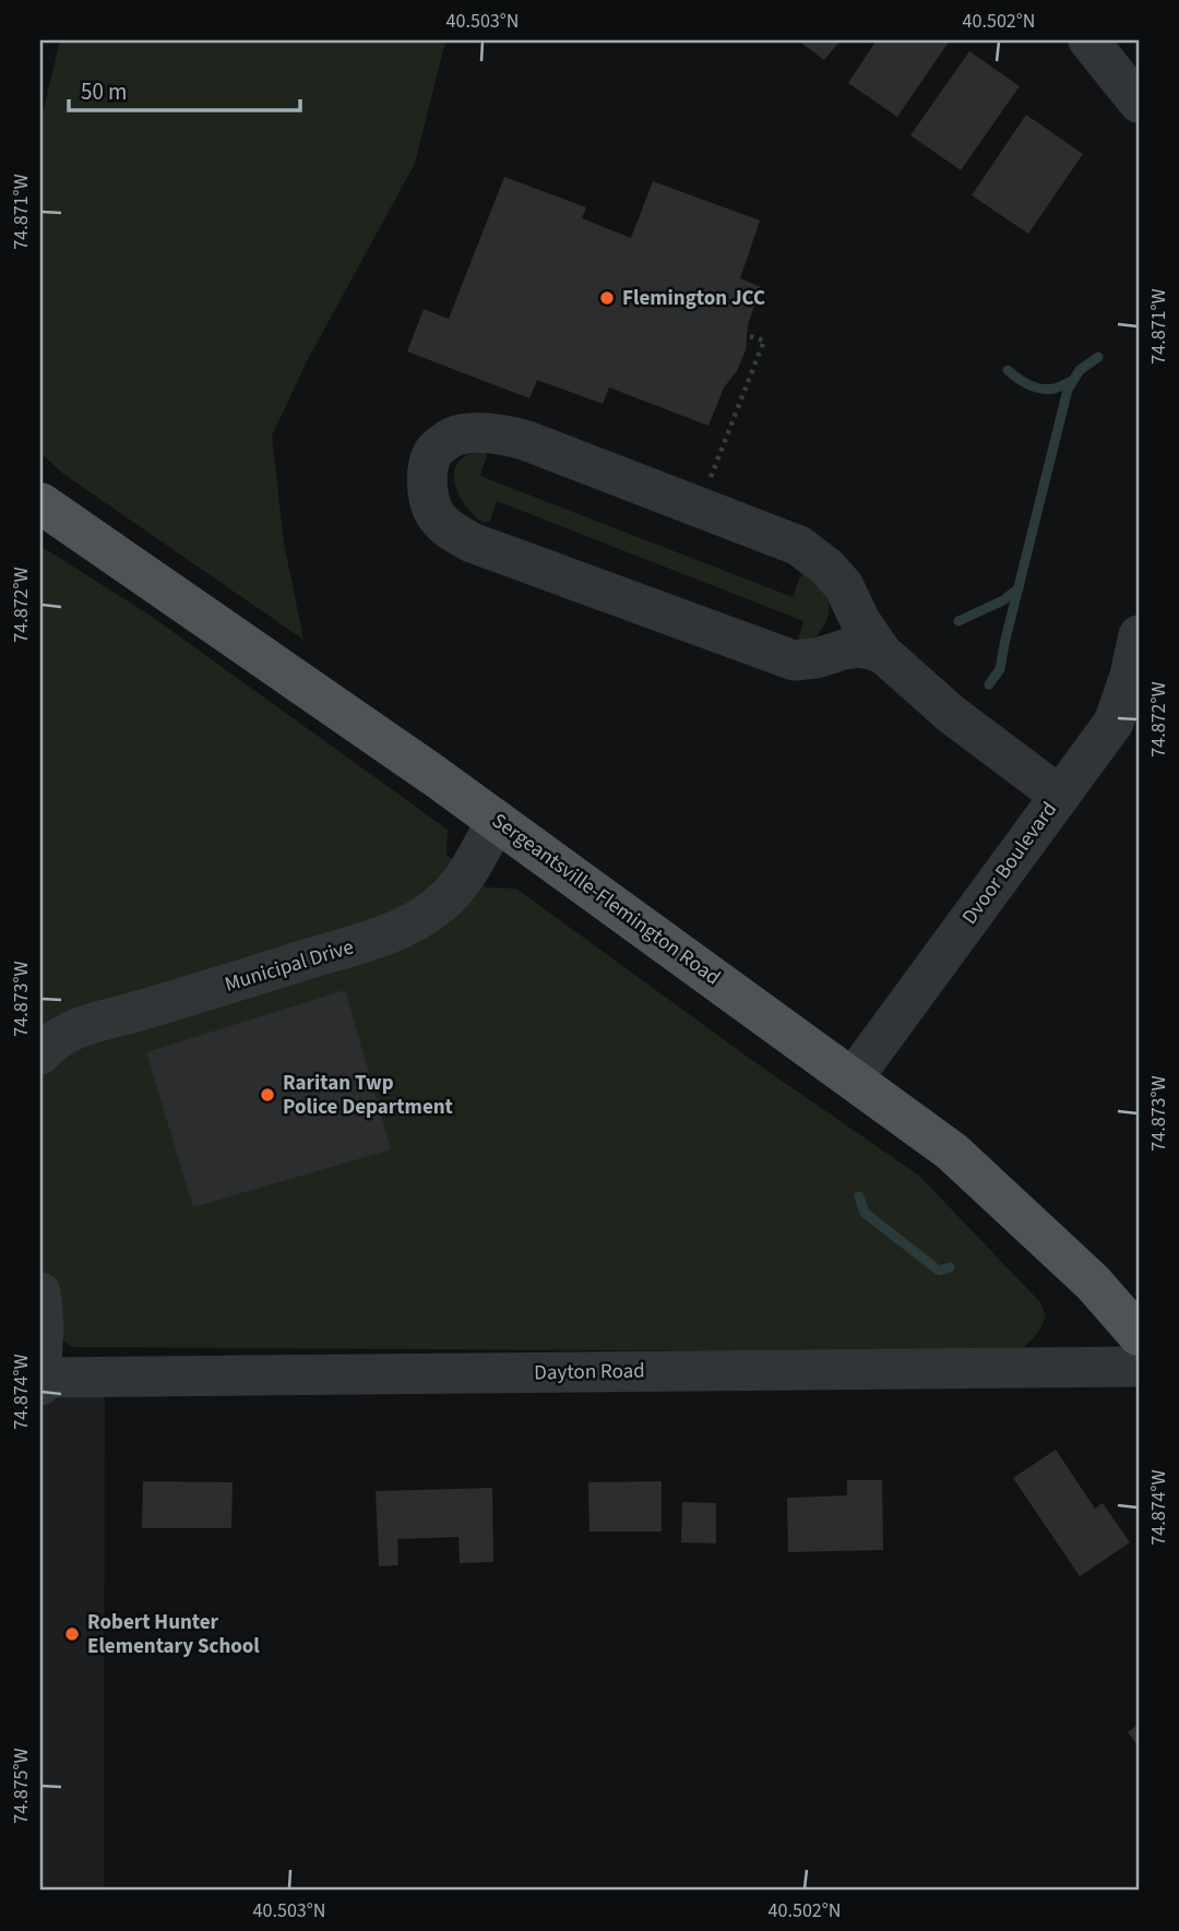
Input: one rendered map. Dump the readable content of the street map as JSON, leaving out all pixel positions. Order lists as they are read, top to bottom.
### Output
{
  "streets": {
    "main road": ["Sergeantsville-Flemington Road"],
    "street": ["Dvoor Boulevard", "Municipal Drive", "Dayton Road"]
  },
  "crossings": [
    ["Dvoor Boulevard", "Sergeantsville-Flemington Road"],
    ["Sergeantsville-Flemington Road", "Municipal Drive"]
  ],
  "places": ["Flemington JCC", "Raritan Twp Police Department", "Robert Hunter Elementary School"],
  "scale_bar": "50 m",
  "coordinates": [
    "40.503°N",
    "40.502°N",
    "74.871°W",
    "74.872°W",
    "74.873°W",
    "74.874°W",
    "74.875°W"
  ]
}
